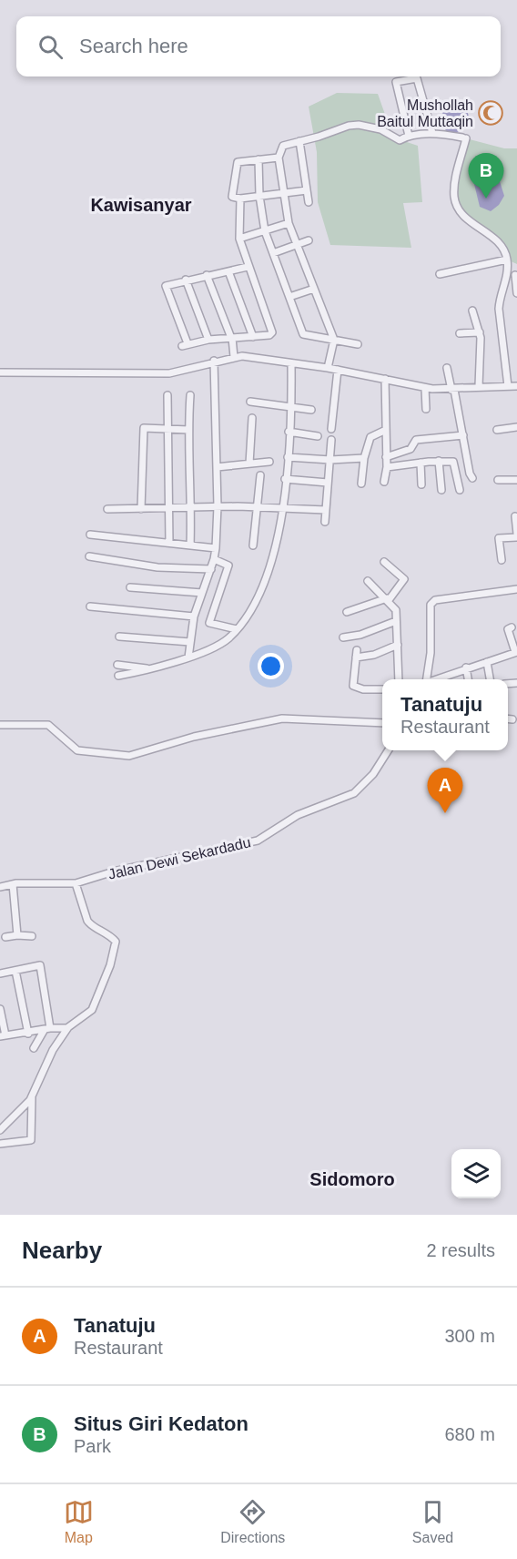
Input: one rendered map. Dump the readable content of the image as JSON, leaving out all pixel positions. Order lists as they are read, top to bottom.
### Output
{
  "streets": {
    "street": ["Jalan Dewi Sekardadu"]
  },
  "districts": ["Kawisanyar", "Sidomoro"],
  "places": {
    "mosque": ["Mushollah Baitul Muttaqin"]
  },
  "page": {
    "search": "Search here",
    "pins": ["B", "A"],
    "popup": ["Tanatuju", "Restaurant"],
    "heading": ["Nearby", "2 results"],
    "list": [
      {
        "mark": "A",
        "name": "Tanatuju",
        "note": "Restaurant",
        "value": "300 m"
      },
      {
        "mark": "B",
        "name": "Situs Giri Kedaton",
        "note": "Park",
        "value": "680 m"
      }
    ],
    "nav": ["Map", "Directions", "Saved"]
  }
}
